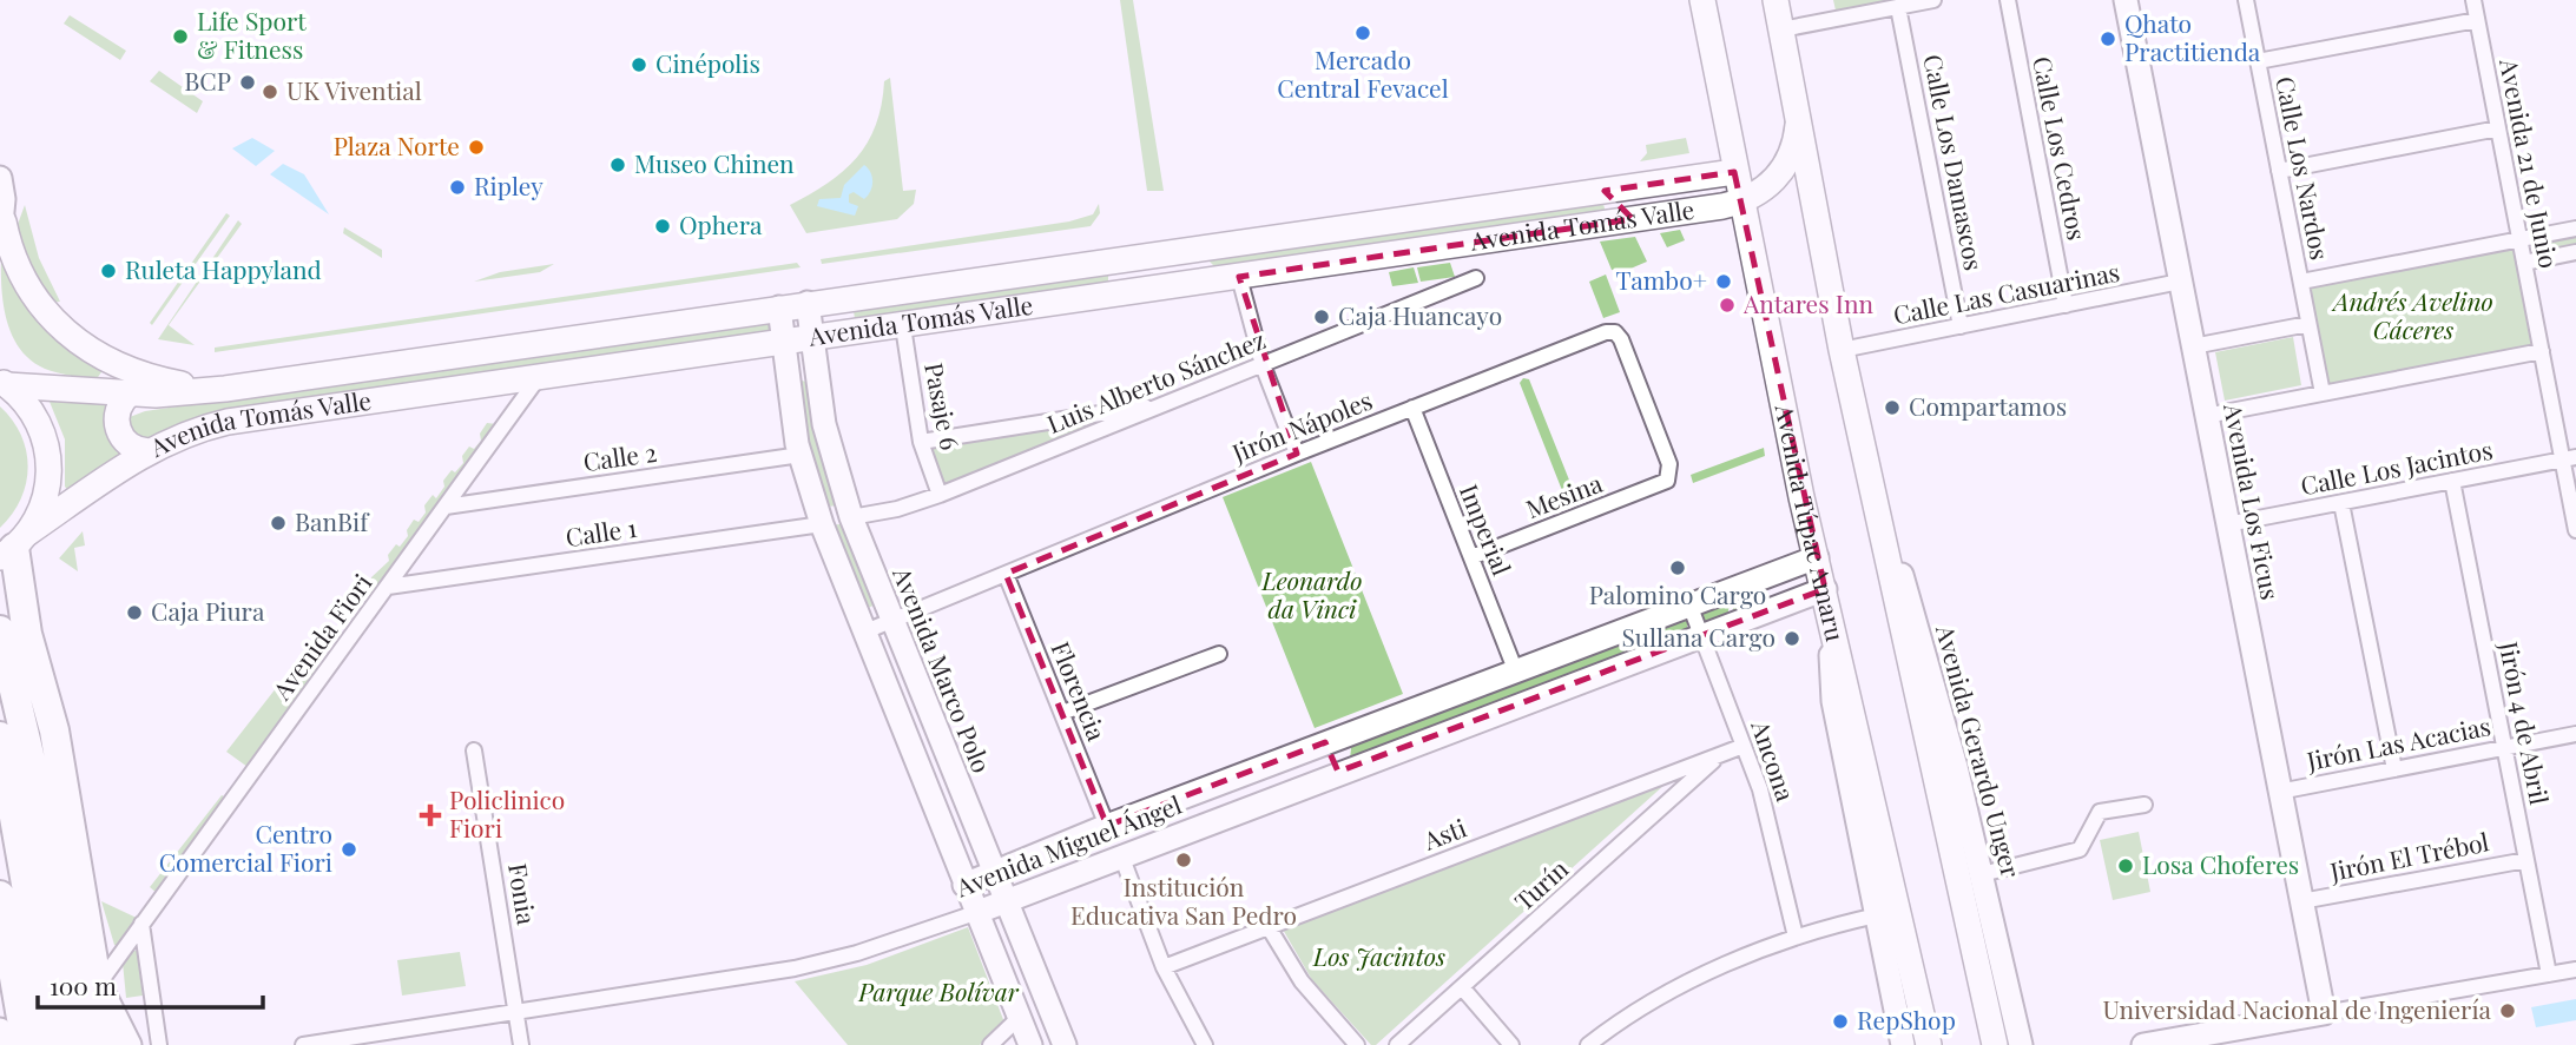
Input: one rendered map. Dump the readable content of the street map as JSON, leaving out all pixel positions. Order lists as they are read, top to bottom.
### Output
{
  "streets": {
    "main road": ["Avenida Tomás Valle", "Avenida Túpac Amaru"],
    "street": [
      "Calle Los Cedros",
      "Calle Los Damascos",
      "Avenida 21 de Junio",
      "Calle Los Nardos",
      "Calle Las Casuarinas",
      "Luis Alberto Sánchez",
      "Pasaje 6",
      "Jirón Nápoles",
      "Calle 2",
      "Calle Los Jacintos",
      "Mesina",
      "Avenida Los Ficus",
      "Imperial",
      "Calle 1",
      "Avenida Fiori",
      "Avenida Marco Polo",
      "Florencia",
      "Jirón 4 de Abril",
      "Jirón Las Acacias",
      "Avenida Gerardo Unger",
      "Ancona",
      "Asti",
      "Avenida Miguel Ángel",
      "Jirón El Trébol",
      "Turín",
      "Fonia"
    ]
  },
  "crossings": [
    ["Calle Los Cedros", "Calle Las Casuarinas"],
    ["Calle Los Damascos", "Calle Las Casuarinas"],
    ["Avenida 21 de Junio", "Calle Los Jacintos"],
    ["Avenida Tomás Valle", "Pasaje 6"],
    ["Avenida Tomás Valle", "Avenida Túpac Amaru"],
    ["Avenida Tomás Valle", "Avenida Fiori"],
    ["Avenida Tomás Valle", "Avenida Marco Polo"],
    ["Calle Las Casuarinas", "Avenida Los Ficus"],
    ["Luis Alberto Sánchez", "Pasaje 6"],
    ["Luis Alberto Sánchez", "Avenida Marco Polo"],
    ["Jirón Nápoles", "Mesina"],
    ["Jirón Nápoles", "Imperial"],
    ["Jirón Nápoles", "Avenida Marco Polo"],
    ["Jirón Nápoles", "Florencia"],
    ["Calle 2", "Avenida Fiori"],
    ["Calle Los Jacintos", "Avenida Los Ficus"],
    ["Calle Los Jacintos", "Jirón 4 de Abril"],
    ["Mesina", "Imperial"],
    ["Avenida Los Ficus", "Jirón Las Acacias"],
    ["Avenida Los Ficus", "Jirón El Trébol"],
    ["Avenida Túpac Amaru", "Avenida Miguel Ángel"],
    ["Imperial", "Avenida Miguel Ángel"],
    ["Calle 1", "Avenida Fiori"],
    ["Avenida Marco Polo", "Avenida Miguel Ángel"],
    ["Florencia", "Avenida Miguel Ángel"],
    ["Jirón 4 de Abril", "Jirón Las Acacias"],
    ["Jirón 4 de Abril", "Jirón El Trébol"],
    ["Ancona", "Asti"],
    ["Ancona", "Avenida Miguel Ángel"],
    ["Asti", "Turín"],
    ["Avenida Miguel Ángel", "Fonia"]
  ],
  "parks": [
    "Andrés Avelino Cáceres",
    "Leonardo da Vinci",
    "Los Jacintos",
    "Parque Bolívar"
  ],
  "places": {
    "other": [
      "Mercado Central Fevacel",
      "Life Sport & Fitness",
      "Qhato Practitienda",
      "Cinépolis",
      "BCP",
      "UK Vivential",
      "Plaza Norte",
      "Museo Chinen",
      "Ripley",
      "Ophera",
      "Ruleta Happyland",
      "Tambo+",
      "Antares Inn",
      "Caja Huancayo",
      "Compartamos",
      "BanBif",
      "Palomino Cargo",
      "Caja Piura",
      "Sullana Cargo",
      "Centro Comercial Fiori",
      "Institución Educativa San Pedro",
      "Losa Choferes",
      "Universidad Nacional de Ingeniería",
      "RepShop"
    ],
    "health": ["Policlinico Fiori"]
  },
  "scale_bar": "100 m"
}
